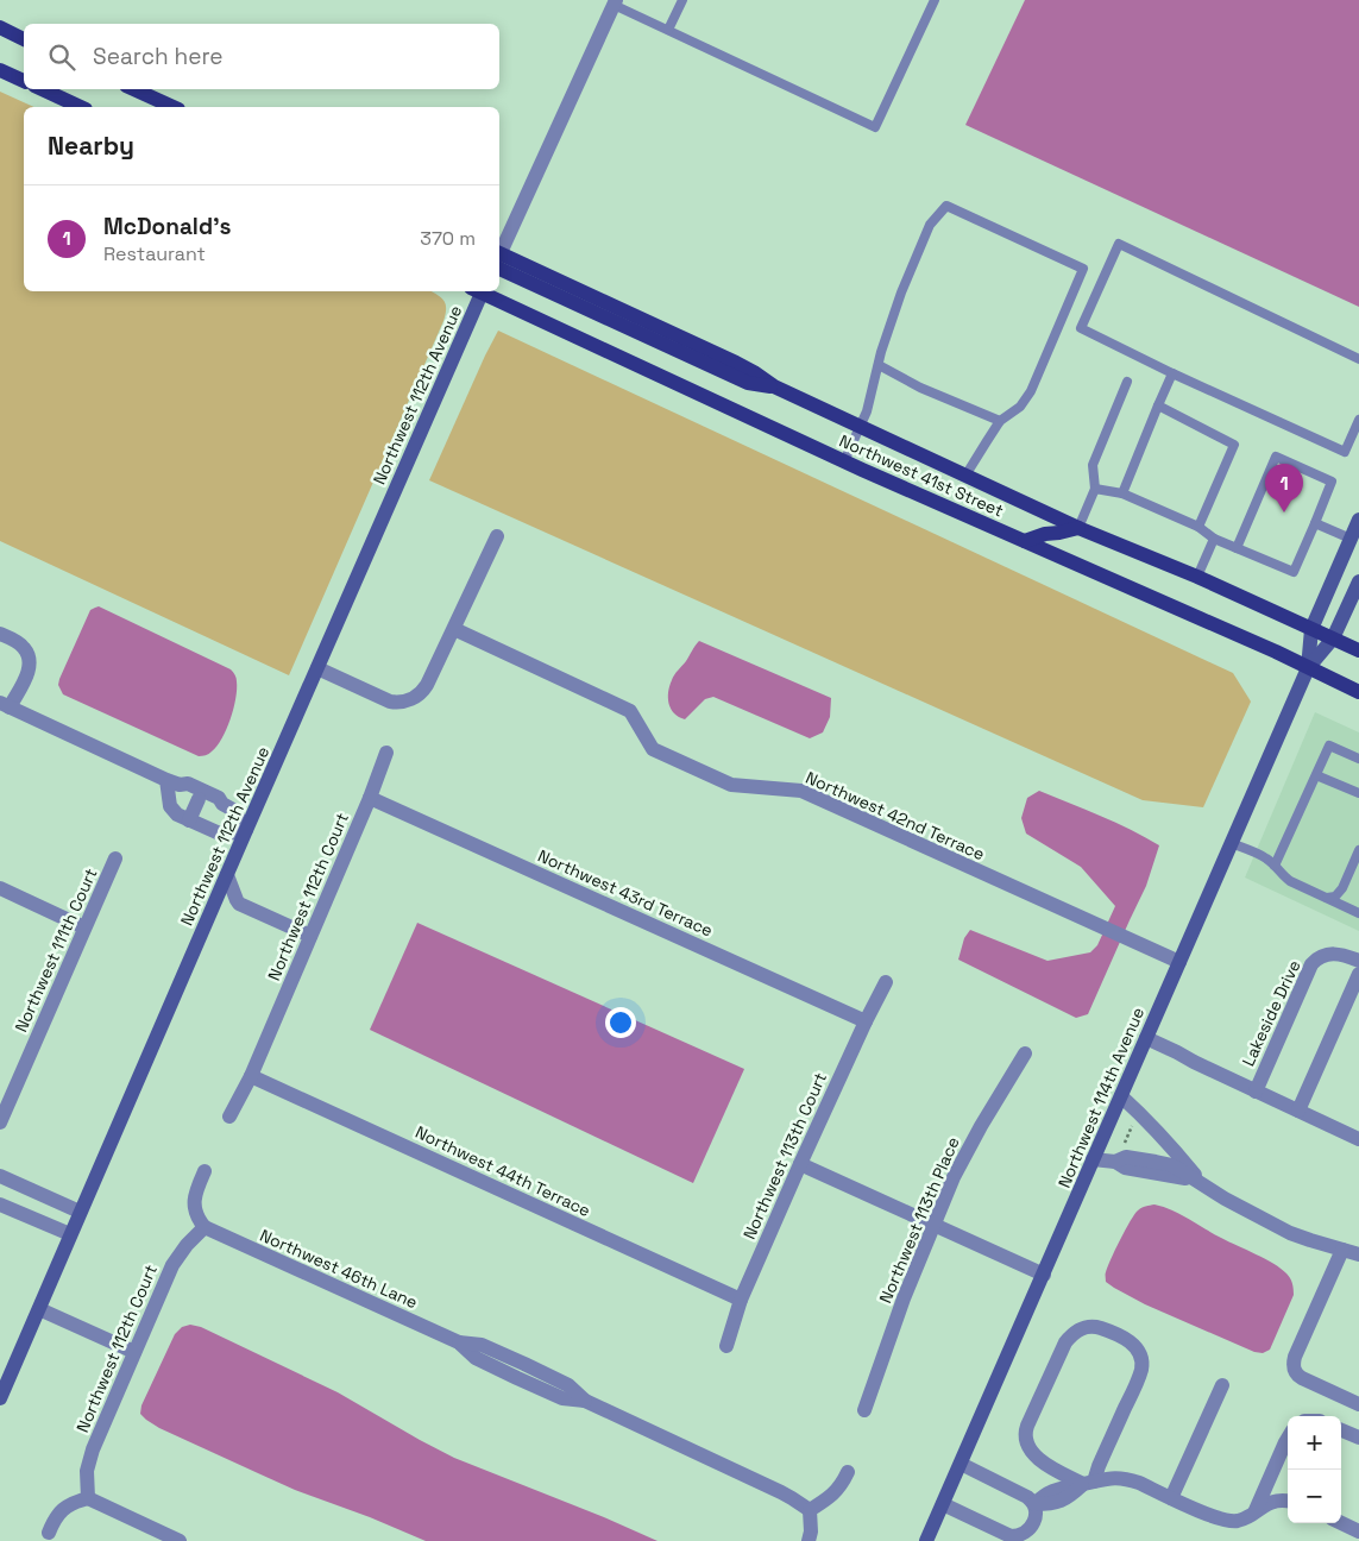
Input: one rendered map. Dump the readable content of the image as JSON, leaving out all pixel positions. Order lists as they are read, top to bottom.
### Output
{
  "streets": {
    "main road": ["Northwest 41st Street"],
    "street": [
      "Northwest 112th Avenue",
      "Northwest 42nd Terrace",
      "Northwest 43rd Terrace",
      "Northwest 112th Court",
      "Northwest 111th Court",
      "Lakeside Drive",
      "Northwest 114th Avenue",
      "Northwest 113th Court",
      "Northwest 44th Terrace",
      "Northwest 113th Place",
      "Northwest 46th Lane"
    ]
  },
  "crossings": [
    ["Northwest 41st Street", "Northwest 114th Avenue"],
    ["Northwest 42nd Terrace", "Northwest 114th Avenue"],
    ["Northwest 43rd Terrace", "Northwest 112th Court"],
    ["Northwest 43rd Terrace", "Northwest 113th Court"],
    ["Northwest 112th Court", "Northwest 44th Terrace"],
    ["Northwest 112th Court", "Northwest 46th Lane"],
    ["Lakeside Drive", "Northwest 114th Avenue"],
    ["Northwest 113th Court", "Northwest 44th Terrace"]
  ],
  "page": {
    "search": "Search here",
    "heading": "Nearby",
    "list": [
      {
        "mark": "1",
        "name": "McDonald's",
        "note": "Restaurant",
        "value": "370 m"
      }
    ],
    "pins": "1",
    "map_buttons": ["+", "−"]
  }
}
